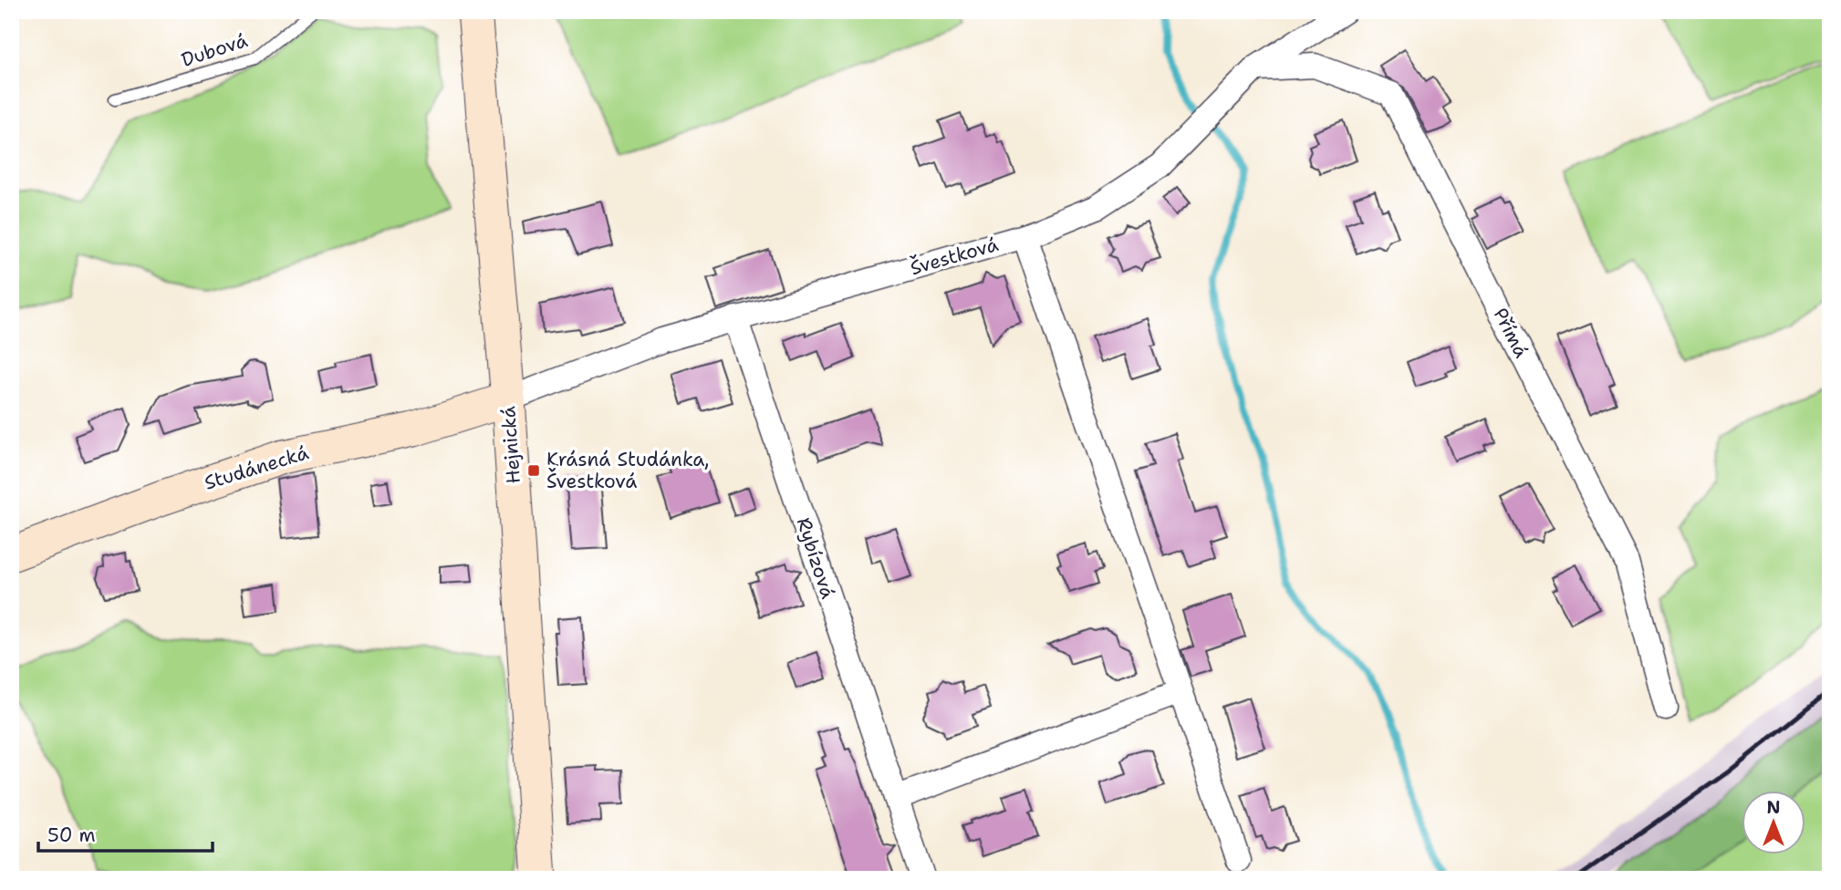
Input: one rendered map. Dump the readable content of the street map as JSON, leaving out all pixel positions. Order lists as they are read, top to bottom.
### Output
{
  "streets": {
    "main road": ["Hejnická", "Studánecká"],
    "street": ["Švestková", "Přímá", "Rybízová"],
    "lane": ["Dubová"]
  },
  "crossings": [
    ["Švestková", "Přímá"],
    ["Švestková", "Hejnická"],
    ["Švestková", "Studánecká"],
    ["Švestková", "Rybízová"],
    ["Hejnická", "Studánecká"]
  ],
  "places": {
    "transit": ["Krásná Studánka, Švestková"]
  },
  "scale_bar": "50 m",
  "north": "top"
}
